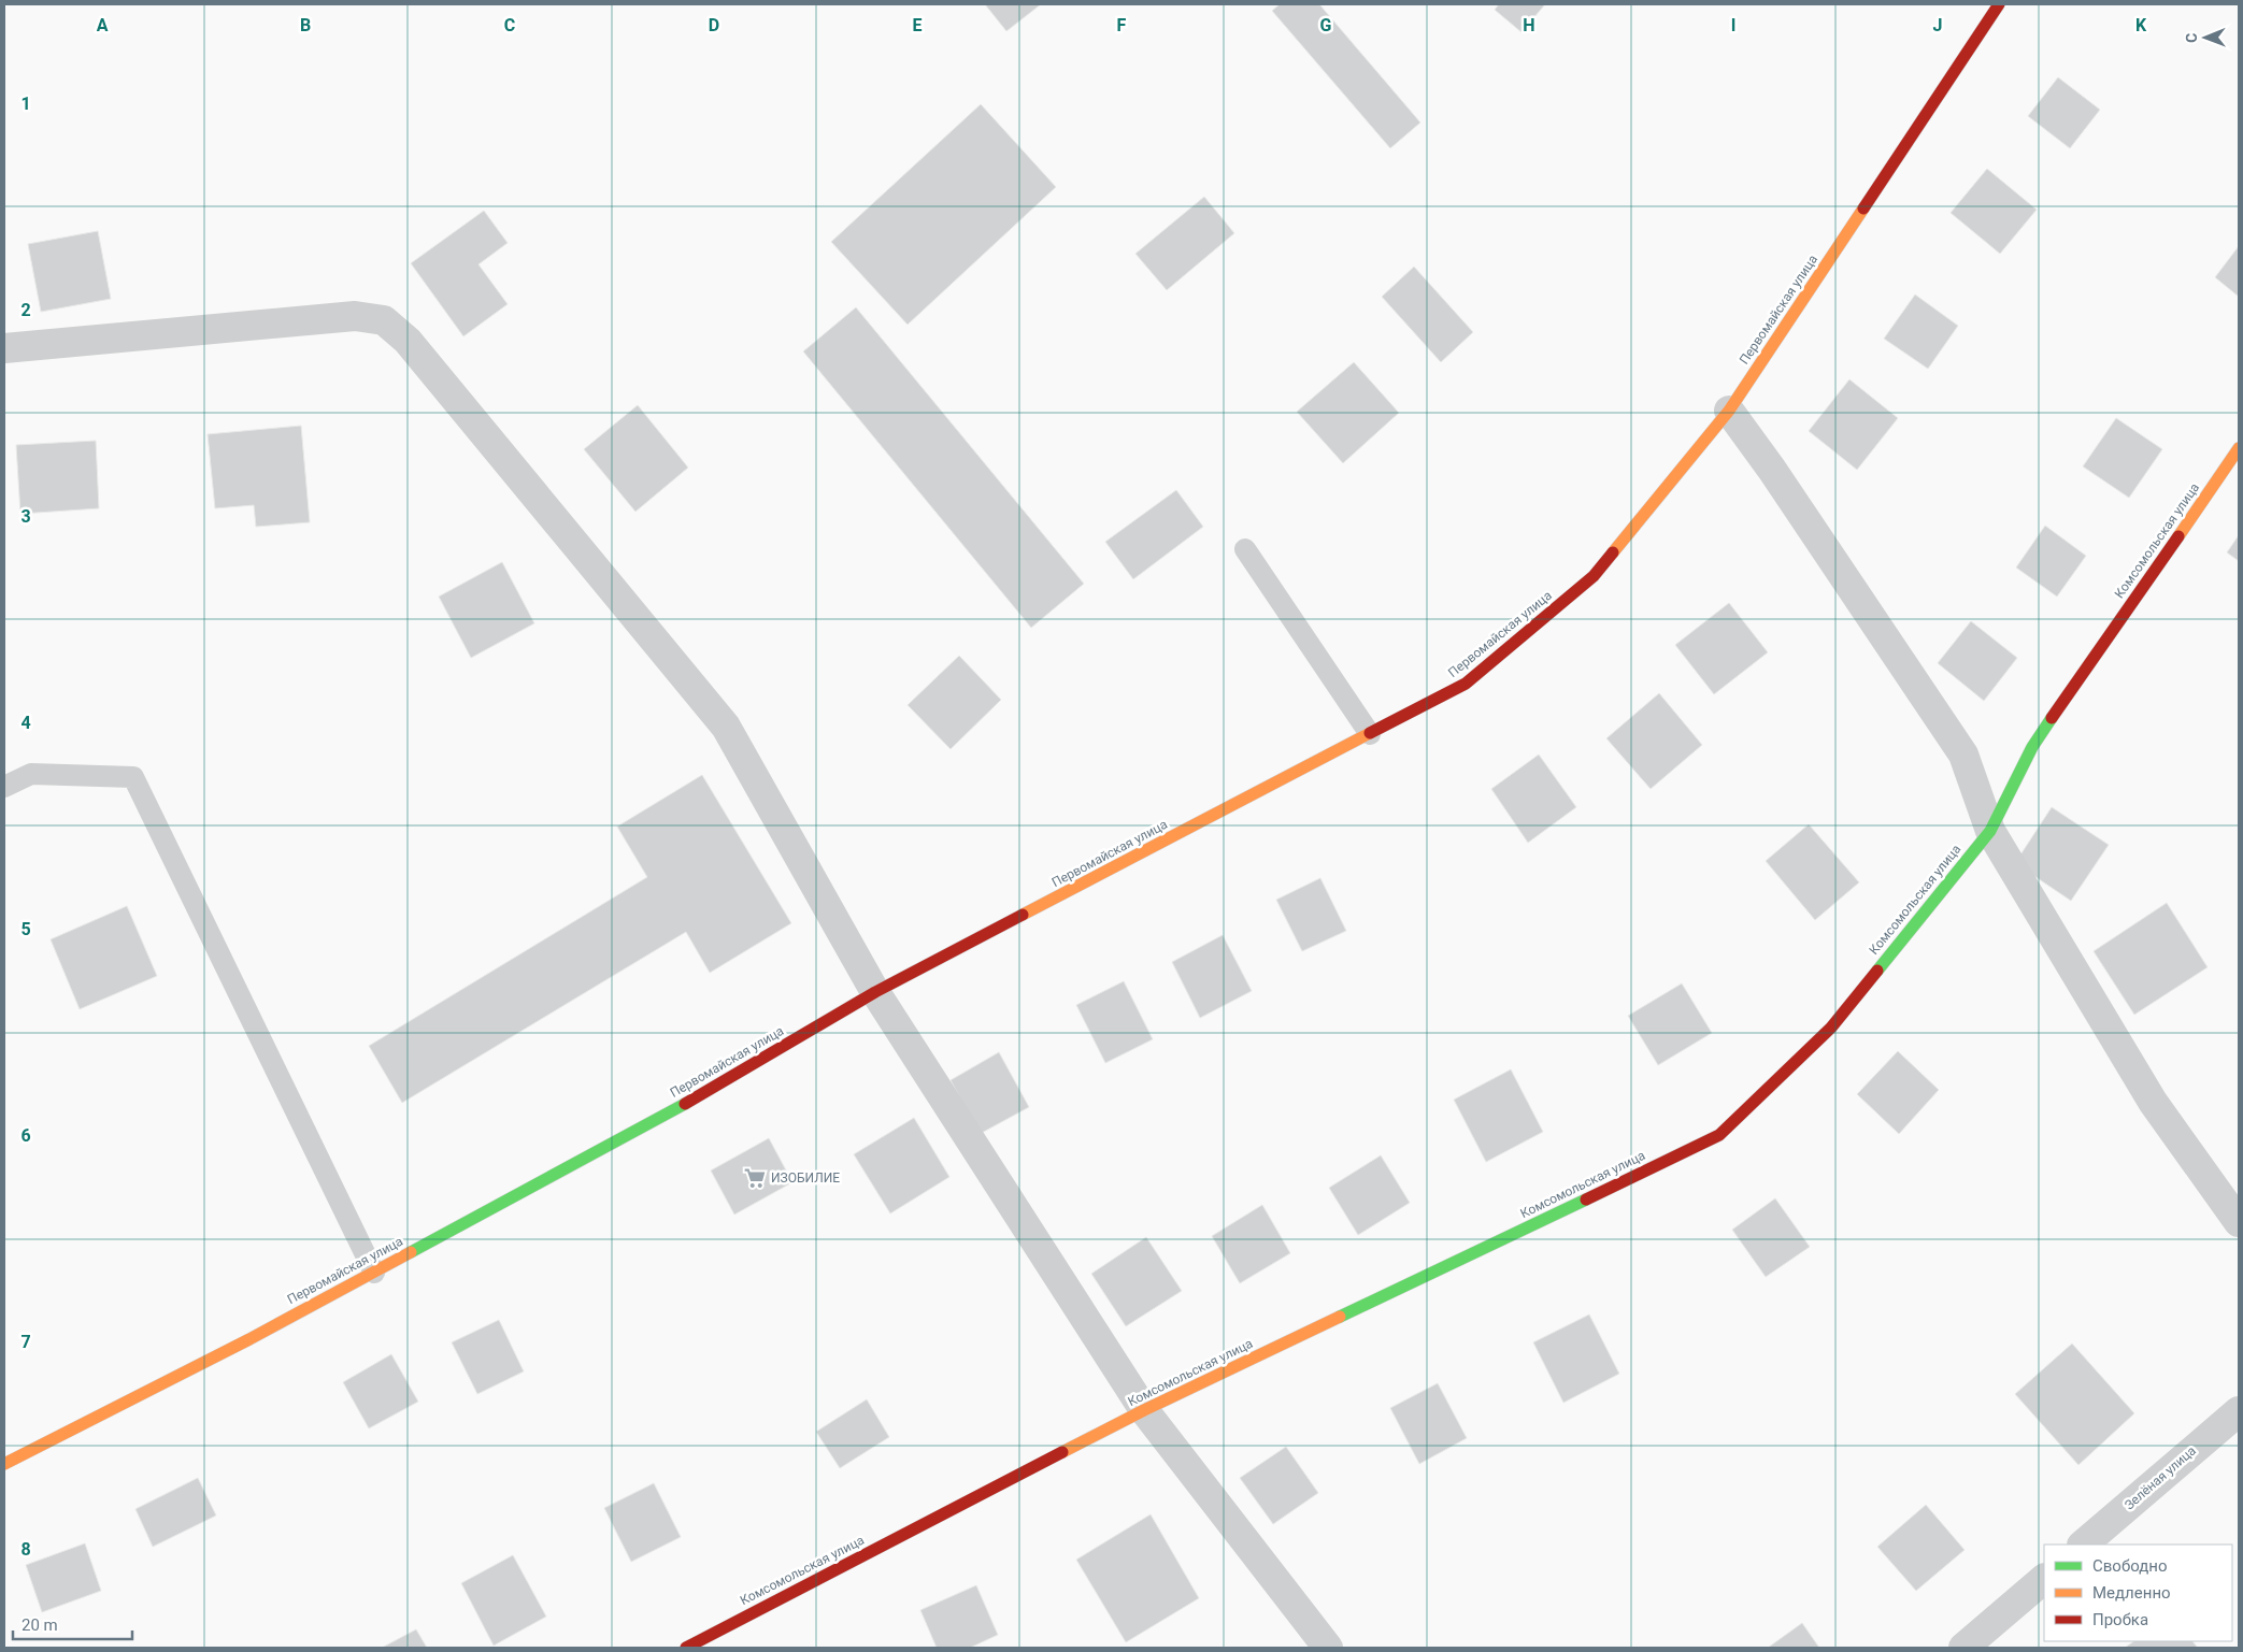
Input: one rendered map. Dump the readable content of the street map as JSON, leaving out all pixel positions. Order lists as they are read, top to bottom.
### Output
{
  "streets": {
    "street": ["Первомайская улица", "Комсомольская улица", "Зелёная улица"]
  },
  "places": {
    "supermarket": ["ИЗОБИЛИЕ"]
  },
  "legend": ["Свободно", "Медленно", "Пробка"],
  "scale_bar": "20 m",
  "north": "left",
  "grid": {
    "columns": [
      "A",
      "B",
      "C",
      "D",
      "E",
      "F",
      "G",
      "H",
      "I",
      "J",
      "K"
    ],
    "rows": [
      "1",
      "2",
      "3",
      "4",
      "5",
      "6",
      "7",
      "8"
    ]
  }
}
